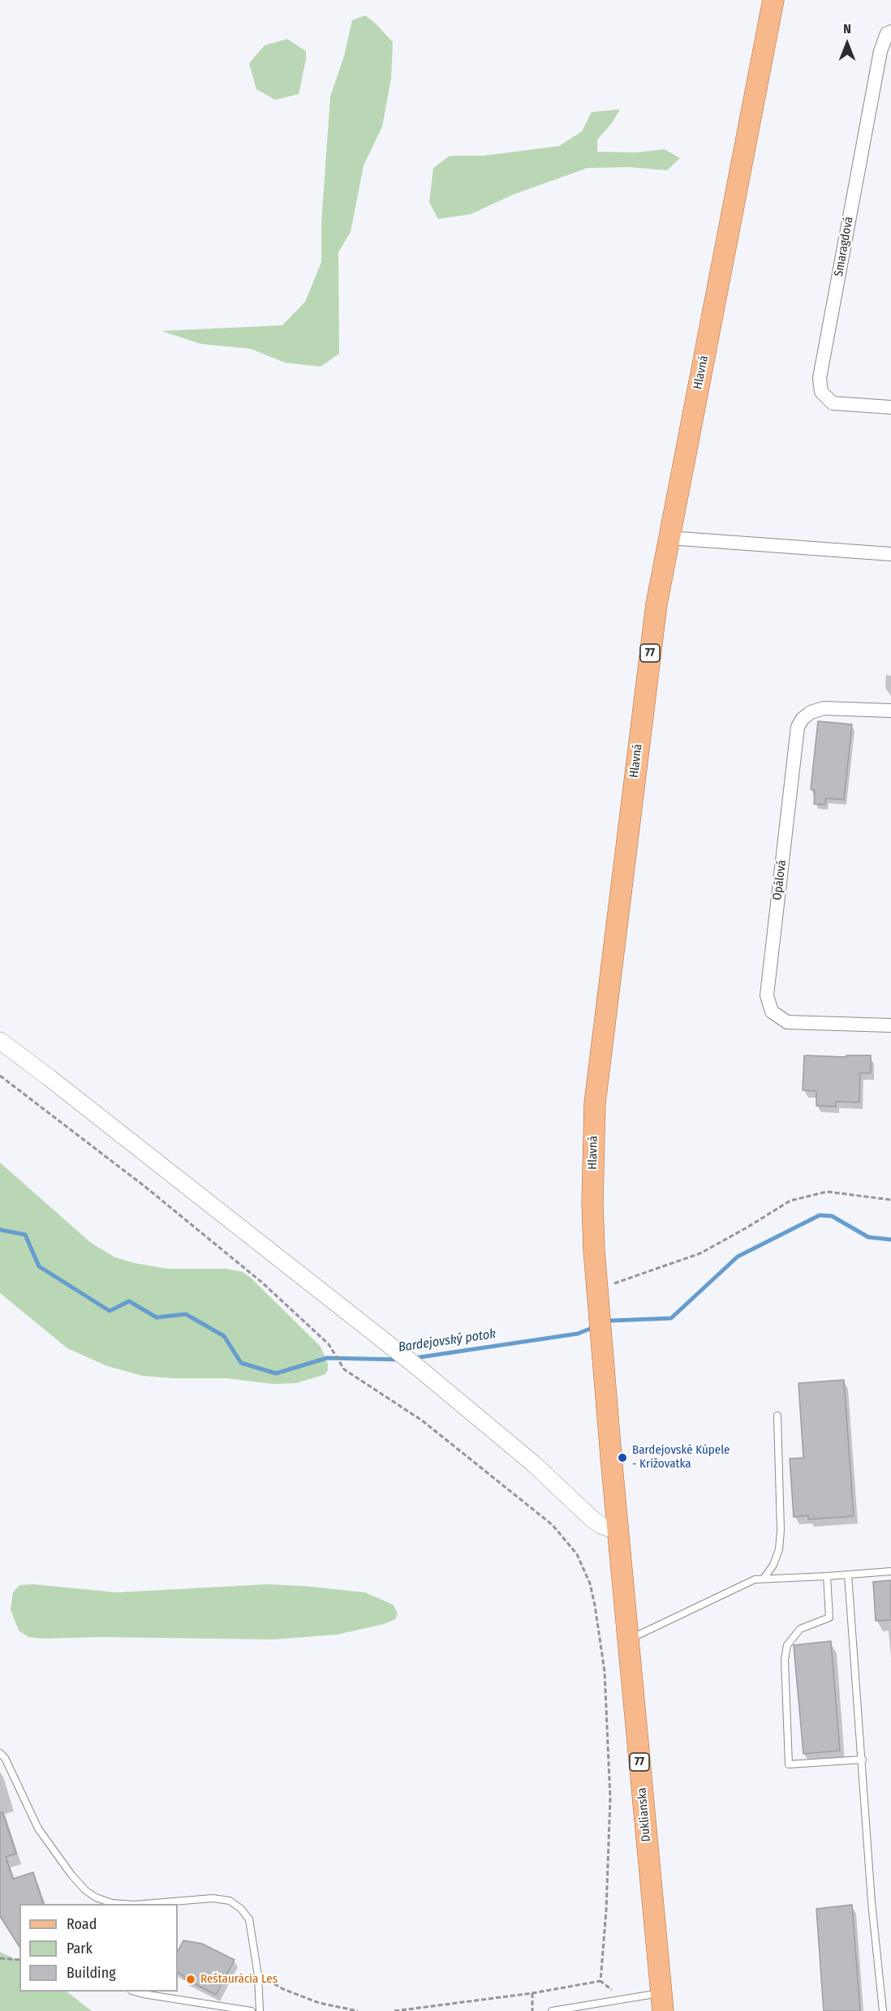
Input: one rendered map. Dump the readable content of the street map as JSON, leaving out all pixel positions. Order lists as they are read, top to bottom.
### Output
{
  "streets": {
    "main road": ["Hlavná", "77", "Duklianska"],
    "street": ["Smaragdová", "Opálová"]
  },
  "crossings": [
    ["Hlavná", "Duklianska"]
  ],
  "water": ["Bardejovský potok"],
  "places": ["Bardejovské Kúpele - Križovatka", "Reštaurácia Les"],
  "legend": ["Road", "Park", "Building"],
  "north": "top"
}
